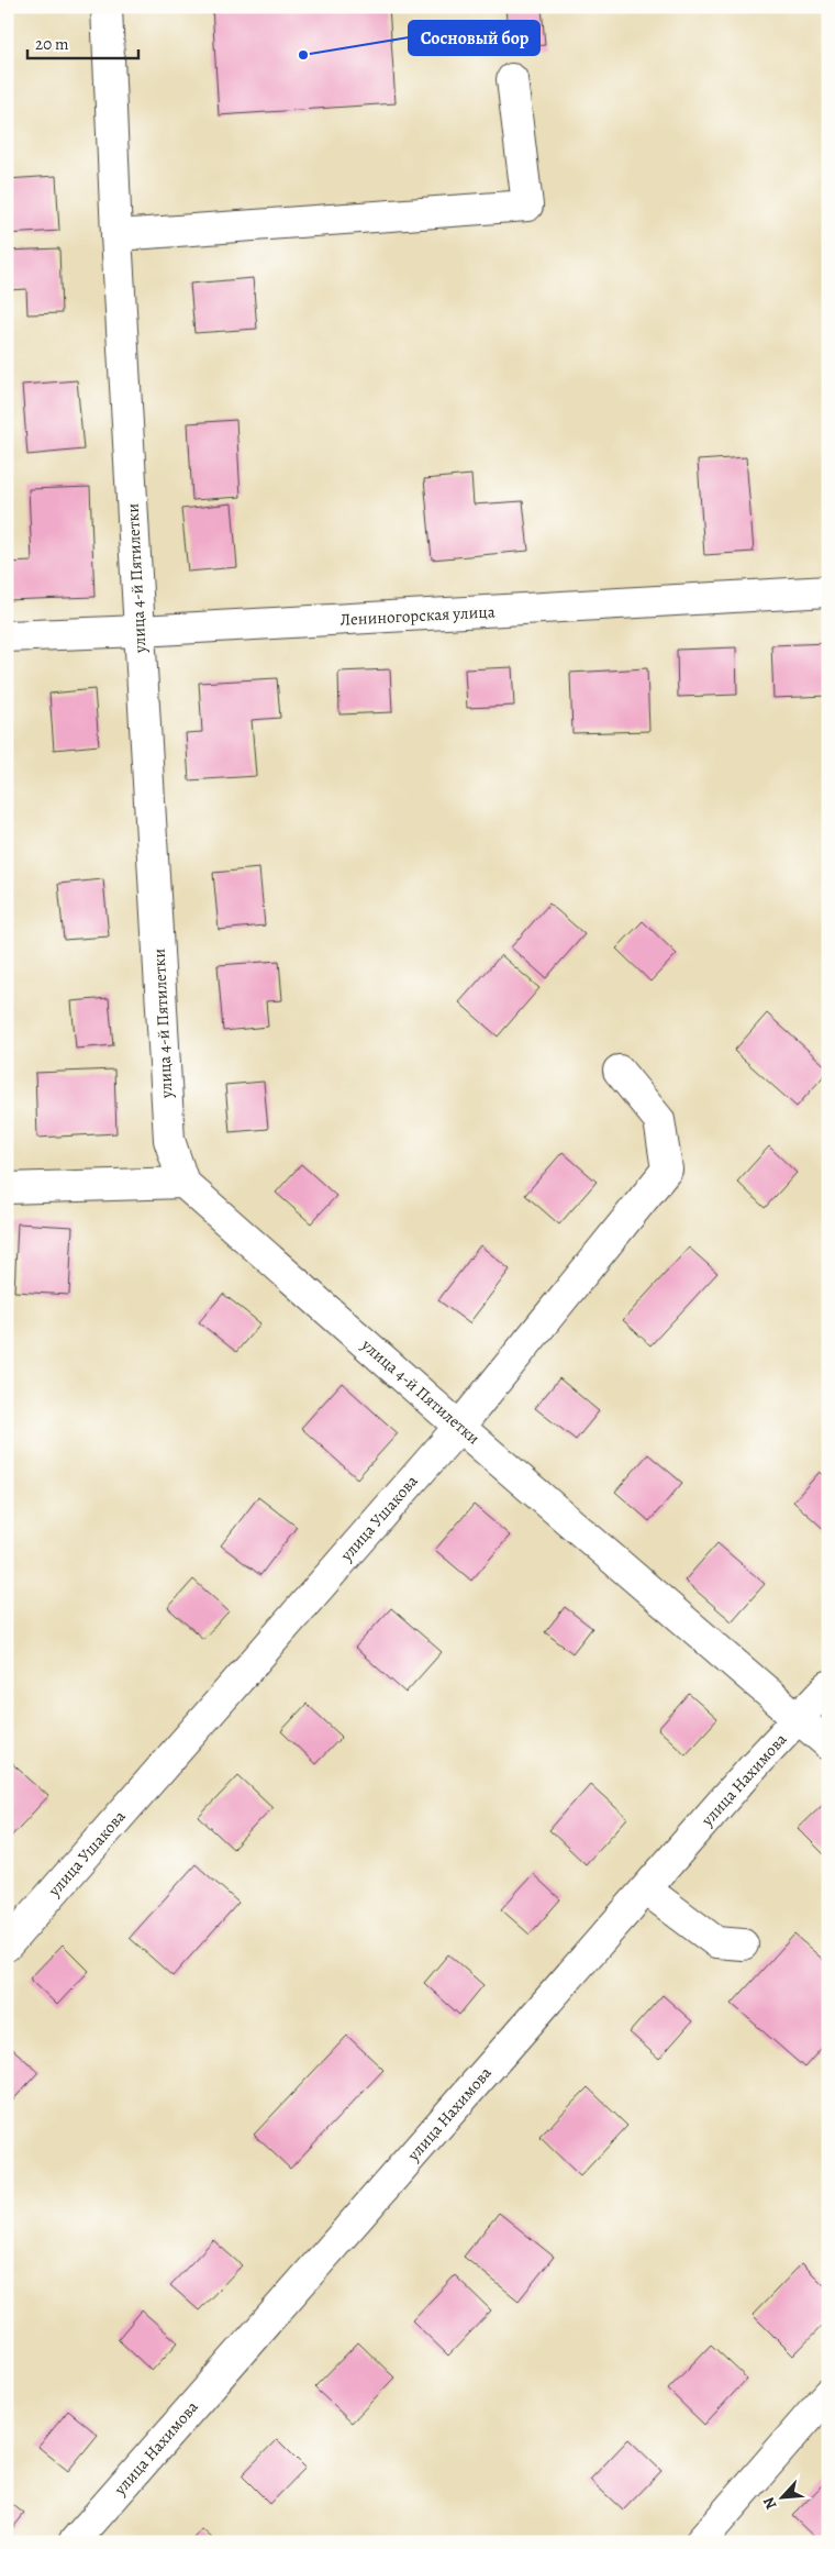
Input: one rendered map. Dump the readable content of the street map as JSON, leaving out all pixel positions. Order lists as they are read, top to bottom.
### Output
{
  "streets": {
    "street": [
      "улица 4-й Пятилетки",
      "Лениногорская улица",
      "улица Ушакова",
      "улица Нахимова"
    ]
  },
  "crossings": [
    ["улица 4-й Пятилетки", "Лениногорская улица"],
    ["улица 4-й Пятилетки", "улица Ушакова"],
    ["улица 4-й Пятилетки", "улица Нахимова"]
  ],
  "places": ["Сосновый бор"],
  "scale_bar": "20 m",
  "north": "bottom left"
}
